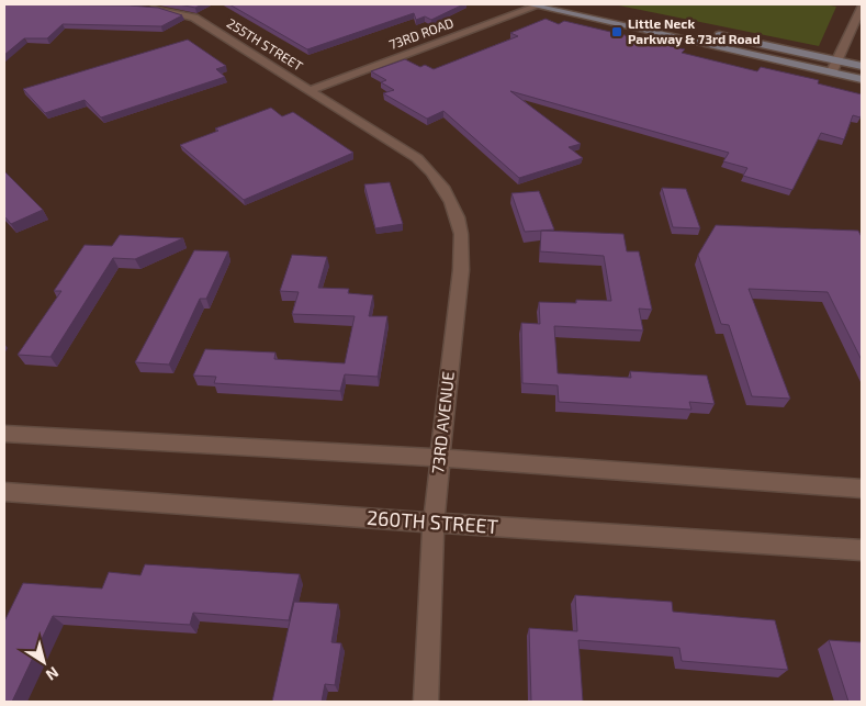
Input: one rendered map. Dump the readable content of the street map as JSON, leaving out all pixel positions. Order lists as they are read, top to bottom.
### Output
{
  "streets": {
    "street": [
      "73RD ROAD",
      "255TH STREET",
      "73RD AVENUE",
      "260TH STREET"
    ]
  },
  "crossings": [
    ["73RD ROAD", "255TH STREET"],
    ["255TH STREET", "73RD AVENUE"],
    ["73RD AVENUE", "260TH STREET"]
  ],
  "places": {
    "transit": ["Little Neck Parkway & 73rd Road"]
  },
  "north": "bottom right"
}
